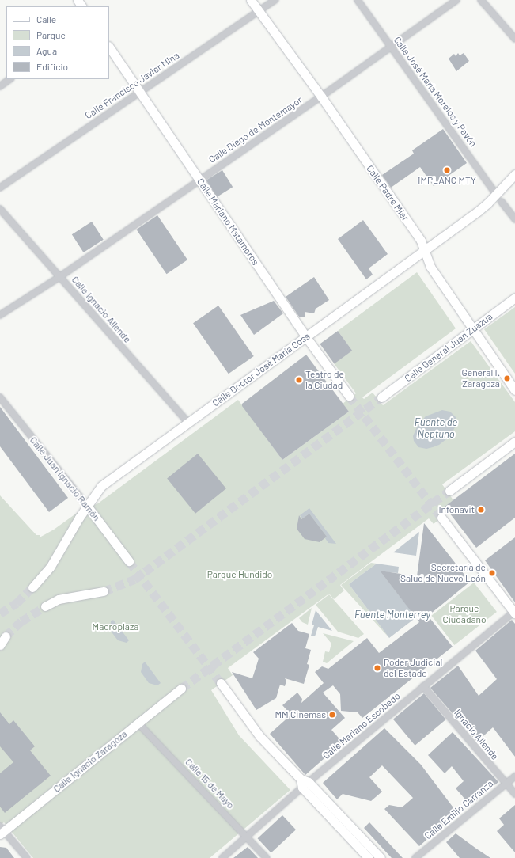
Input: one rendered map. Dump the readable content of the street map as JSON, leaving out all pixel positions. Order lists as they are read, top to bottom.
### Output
{
  "streets": {
    "street": [
      "Calle Francisco Javier Mina",
      "Calle José María Morelos y Pavón",
      "Calle Diego de Montemayor",
      "Calle Padre Mier",
      "Calle Mariano Matamoros",
      "Calle Ignacio Allende",
      "Calle General Juan Zuazua",
      "Calle Doctor José María Coss",
      "Calle Juan Ignacio Ramón",
      "Calle Mariano Escobedo",
      "Ignacio Allende",
      "Calle Ignacio Zaragoza",
      "Calle 15 de Mayo",
      "Calle Emilio Carranza"
    ]
  },
  "crossings": [
    ["Calle Francisco Javier Mina", "Calle Padre Mier"],
    ["Calle Francisco Javier Mina", "Calle Mariano Matamoros"],
    ["Calle José María Morelos y Pavón", "Calle Diego de Montemayor"],
    ["Calle José María Morelos y Pavón", "Calle Doctor José María Coss"],
    ["Calle Diego de Montemayor", "Calle Padre Mier"],
    ["Calle Diego de Montemayor", "Calle Mariano Matamoros"],
    ["Calle Diego de Montemayor", "Calle Ignacio Allende"],
    ["Calle Padre Mier", "Calle General Juan Zuazua"],
    ["Calle Padre Mier", "Calle Doctor José María Coss"],
    ["Calle Mariano Matamoros", "Calle Doctor José María Coss"],
    ["Calle Ignacio Allende", "Calle Doctor José María Coss"],
    ["Calle Doctor José María Coss", "Calle Juan Ignacio Ramón"],
    ["Calle Mariano Escobedo", "Ignacio Allende"],
    ["Calle Mariano Escobedo", "Calle 15 de Mayo"],
    ["Ignacio Allende", "Calle Emilio Carranza"],
    ["Calle Ignacio Zaragoza", "Calle 15 de Mayo"]
  ],
  "water": ["Fuente de Neptuno", "Fuente Monterrey"],
  "parks": ["Parque Hundido", "Parque Ciudadano", "Macroplaza"],
  "places": [
    "IMPLANC MTY",
    "General I. Zaragoza",
    "Teatro de la Ciudad",
    "Infonavit",
    "Secretaría de Salud de Nuevo León",
    "Poder Judicial del Estado",
    "MM Cinemas"
  ],
  "legend": [
    "Calle",
    "Parque",
    "Agua",
    "Edificio"
  ]
}
